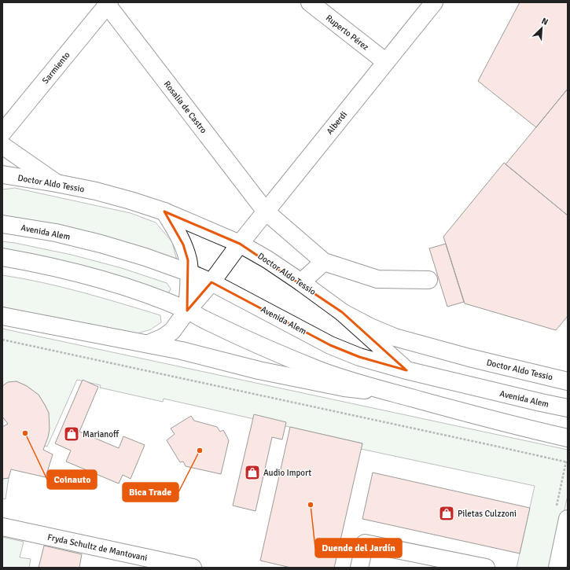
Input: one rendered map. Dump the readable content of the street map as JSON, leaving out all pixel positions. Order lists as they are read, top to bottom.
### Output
{
  "streets": {
    "main road": [
      "Ruperto Pérez",
      "Sarmiento",
      "Rosalía de Castro",
      "Alberdi",
      "Doctor Aldo Tessio",
      "Avenida Alem",
      "Fryda Schultz de Mantovani"
    ]
  },
  "crossings": [
    ["Ruperto Pérez", "Alberdi"],
    ["Sarmiento", "Rosalía de Castro"],
    ["Rosalía de Castro", "Alberdi"],
    ["Alberdi", "Doctor Aldo Tessio"],
    ["Alberdi", "Avenida Alem"]
  ],
  "places": {
    "other": ["Coinauto", "Bica Trade", "Duende del Jardín"],
    "shop": ["Marianoff", "Audio Import", "Piletas Culzzoni"]
  },
  "north": "top right"
}
